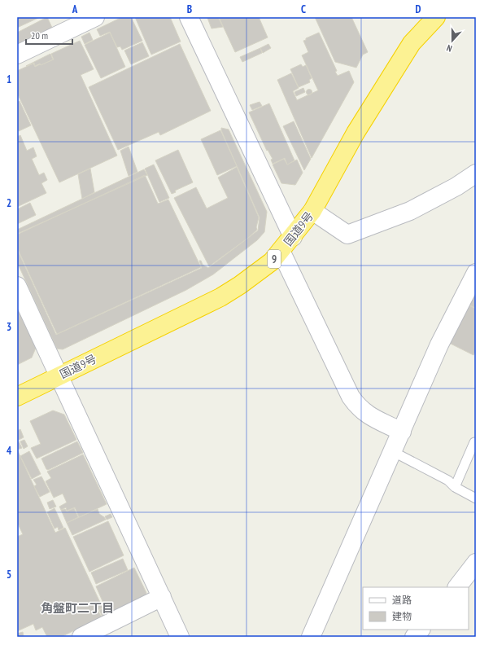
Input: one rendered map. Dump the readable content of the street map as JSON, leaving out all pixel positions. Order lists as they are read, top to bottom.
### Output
{
  "streets": {
    "highway": ["国道9号", "9"]
  },
  "districts": ["角盤町二丁目"],
  "legend": ["道路", "建物"],
  "scale_bar": "20 m",
  "north": "bottom",
  "grid": {
    "columns": [
      "A",
      "B",
      "C",
      "D"
    ],
    "rows": [
      "1",
      "2",
      "3",
      "4",
      "5"
    ]
  }
}
